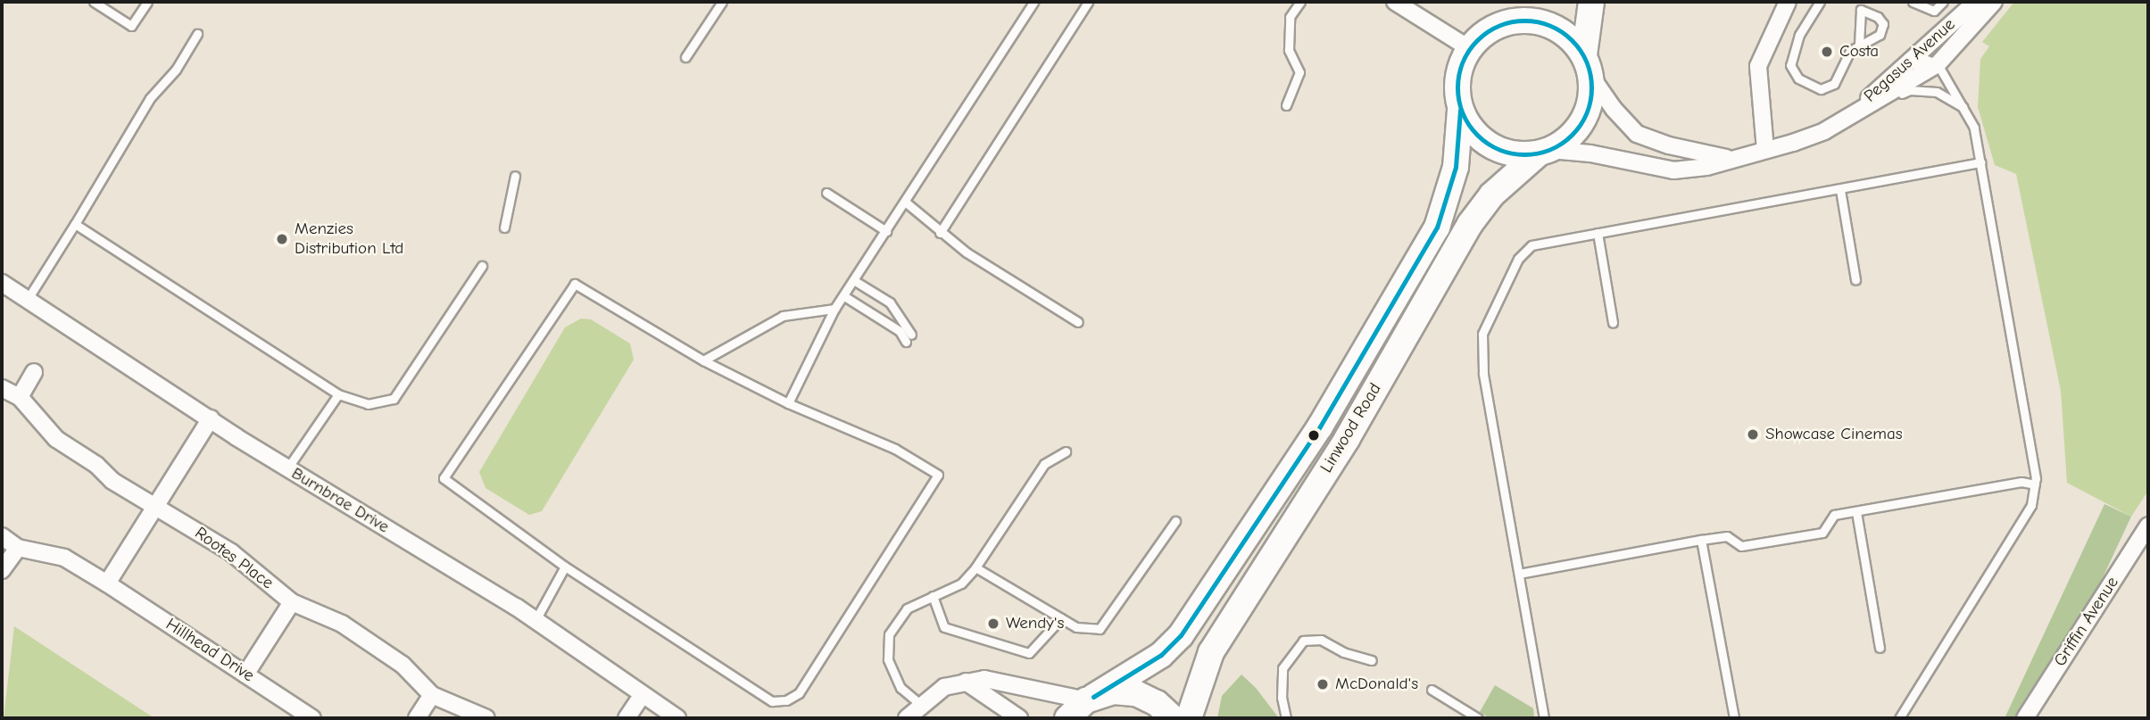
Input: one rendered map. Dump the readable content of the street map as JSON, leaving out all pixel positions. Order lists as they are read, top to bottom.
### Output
{
  "streets": {
    "main road": ["Linwood Road"],
    "street": [
      "Pegasus Avenue",
      "Burnbrae Drive",
      "Rootes Place",
      "Griffin Avenue",
      "Hillhead Drive"
    ]
  },
  "crossings": [
    ["Pegasus Avenue", "Linwood Road"]
  ],
  "places": [
    "Costa",
    "Menzies Distribution Ltd",
    "Showcase Cinemas",
    "Wendy's",
    "McDonald's"
  ]
}
